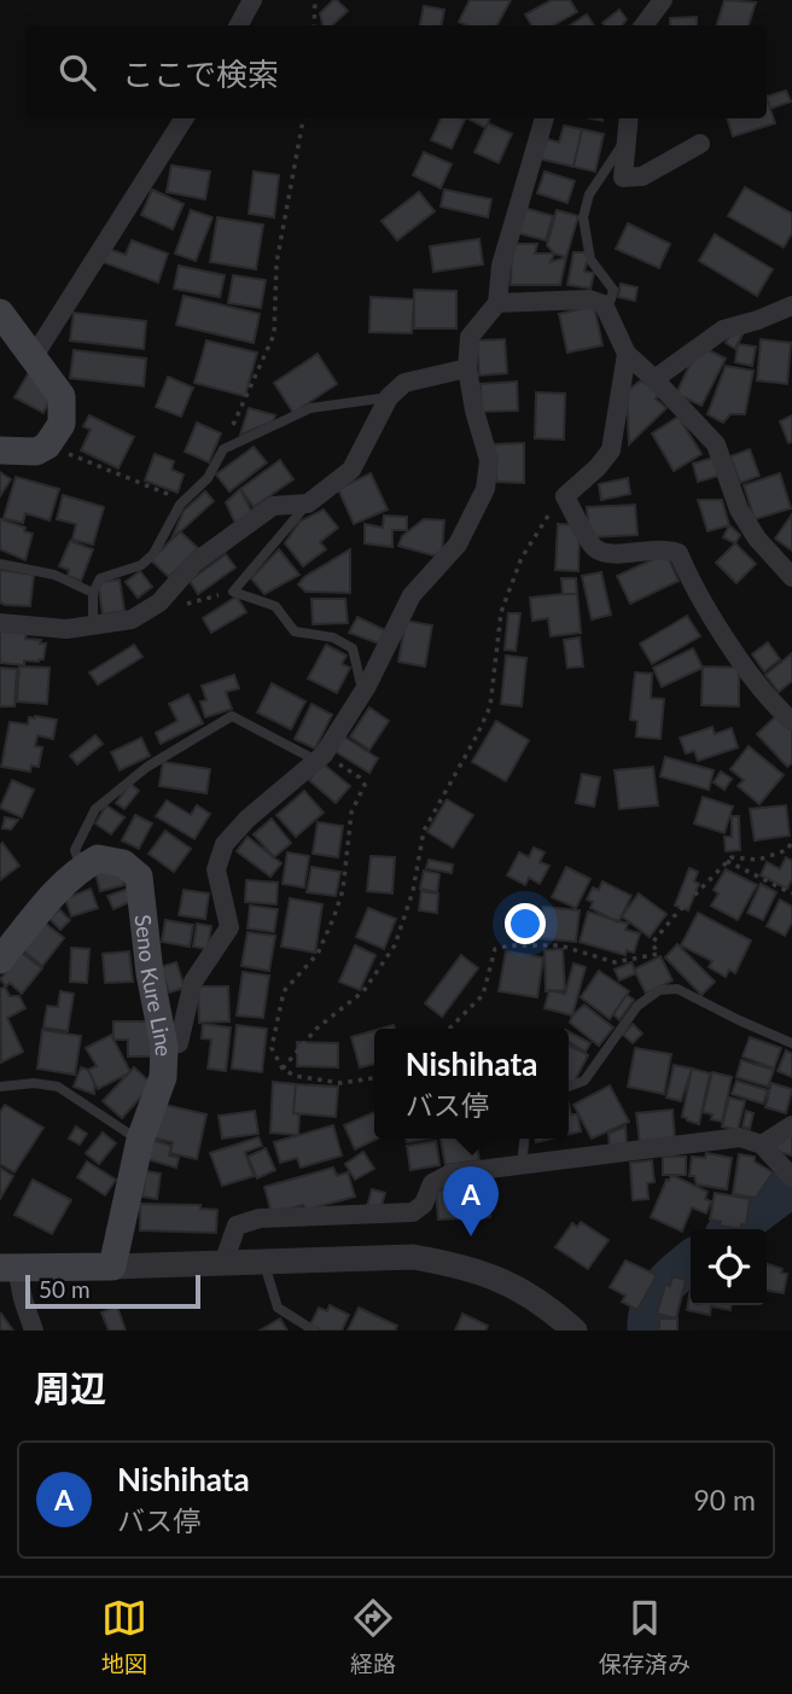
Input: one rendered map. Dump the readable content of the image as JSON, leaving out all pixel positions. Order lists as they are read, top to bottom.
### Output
{
  "streets": {
    "main road": ["Seno Kure Line"]
  },
  "scale_bar": "50 m",
  "page": {
    "search": "ここで検索",
    "popup": ["Nishihata", "バス停"],
    "pins": "A",
    "scale": "50 m",
    "heading": "周辺",
    "list": [
      {
        "mark": "A",
        "name": "Nishihata",
        "note": "バス停",
        "value": "90 m"
      }
    ],
    "nav": ["地図", "経路", "保存済み"]
  }
}
